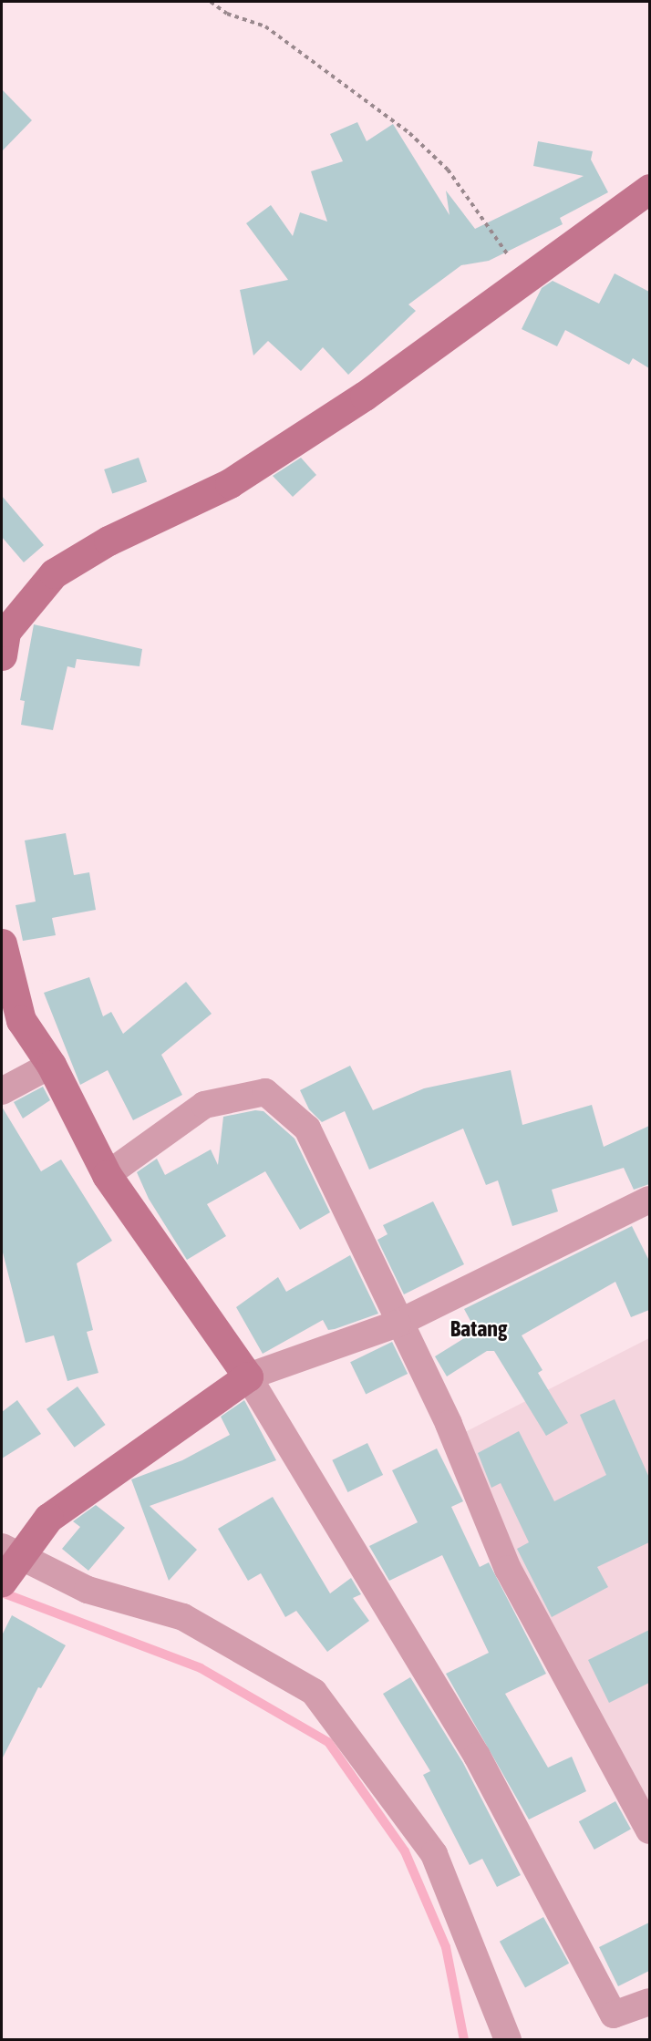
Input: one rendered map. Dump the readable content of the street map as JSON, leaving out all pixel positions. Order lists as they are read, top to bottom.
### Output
{
  "districts": ["Batang"]
}
